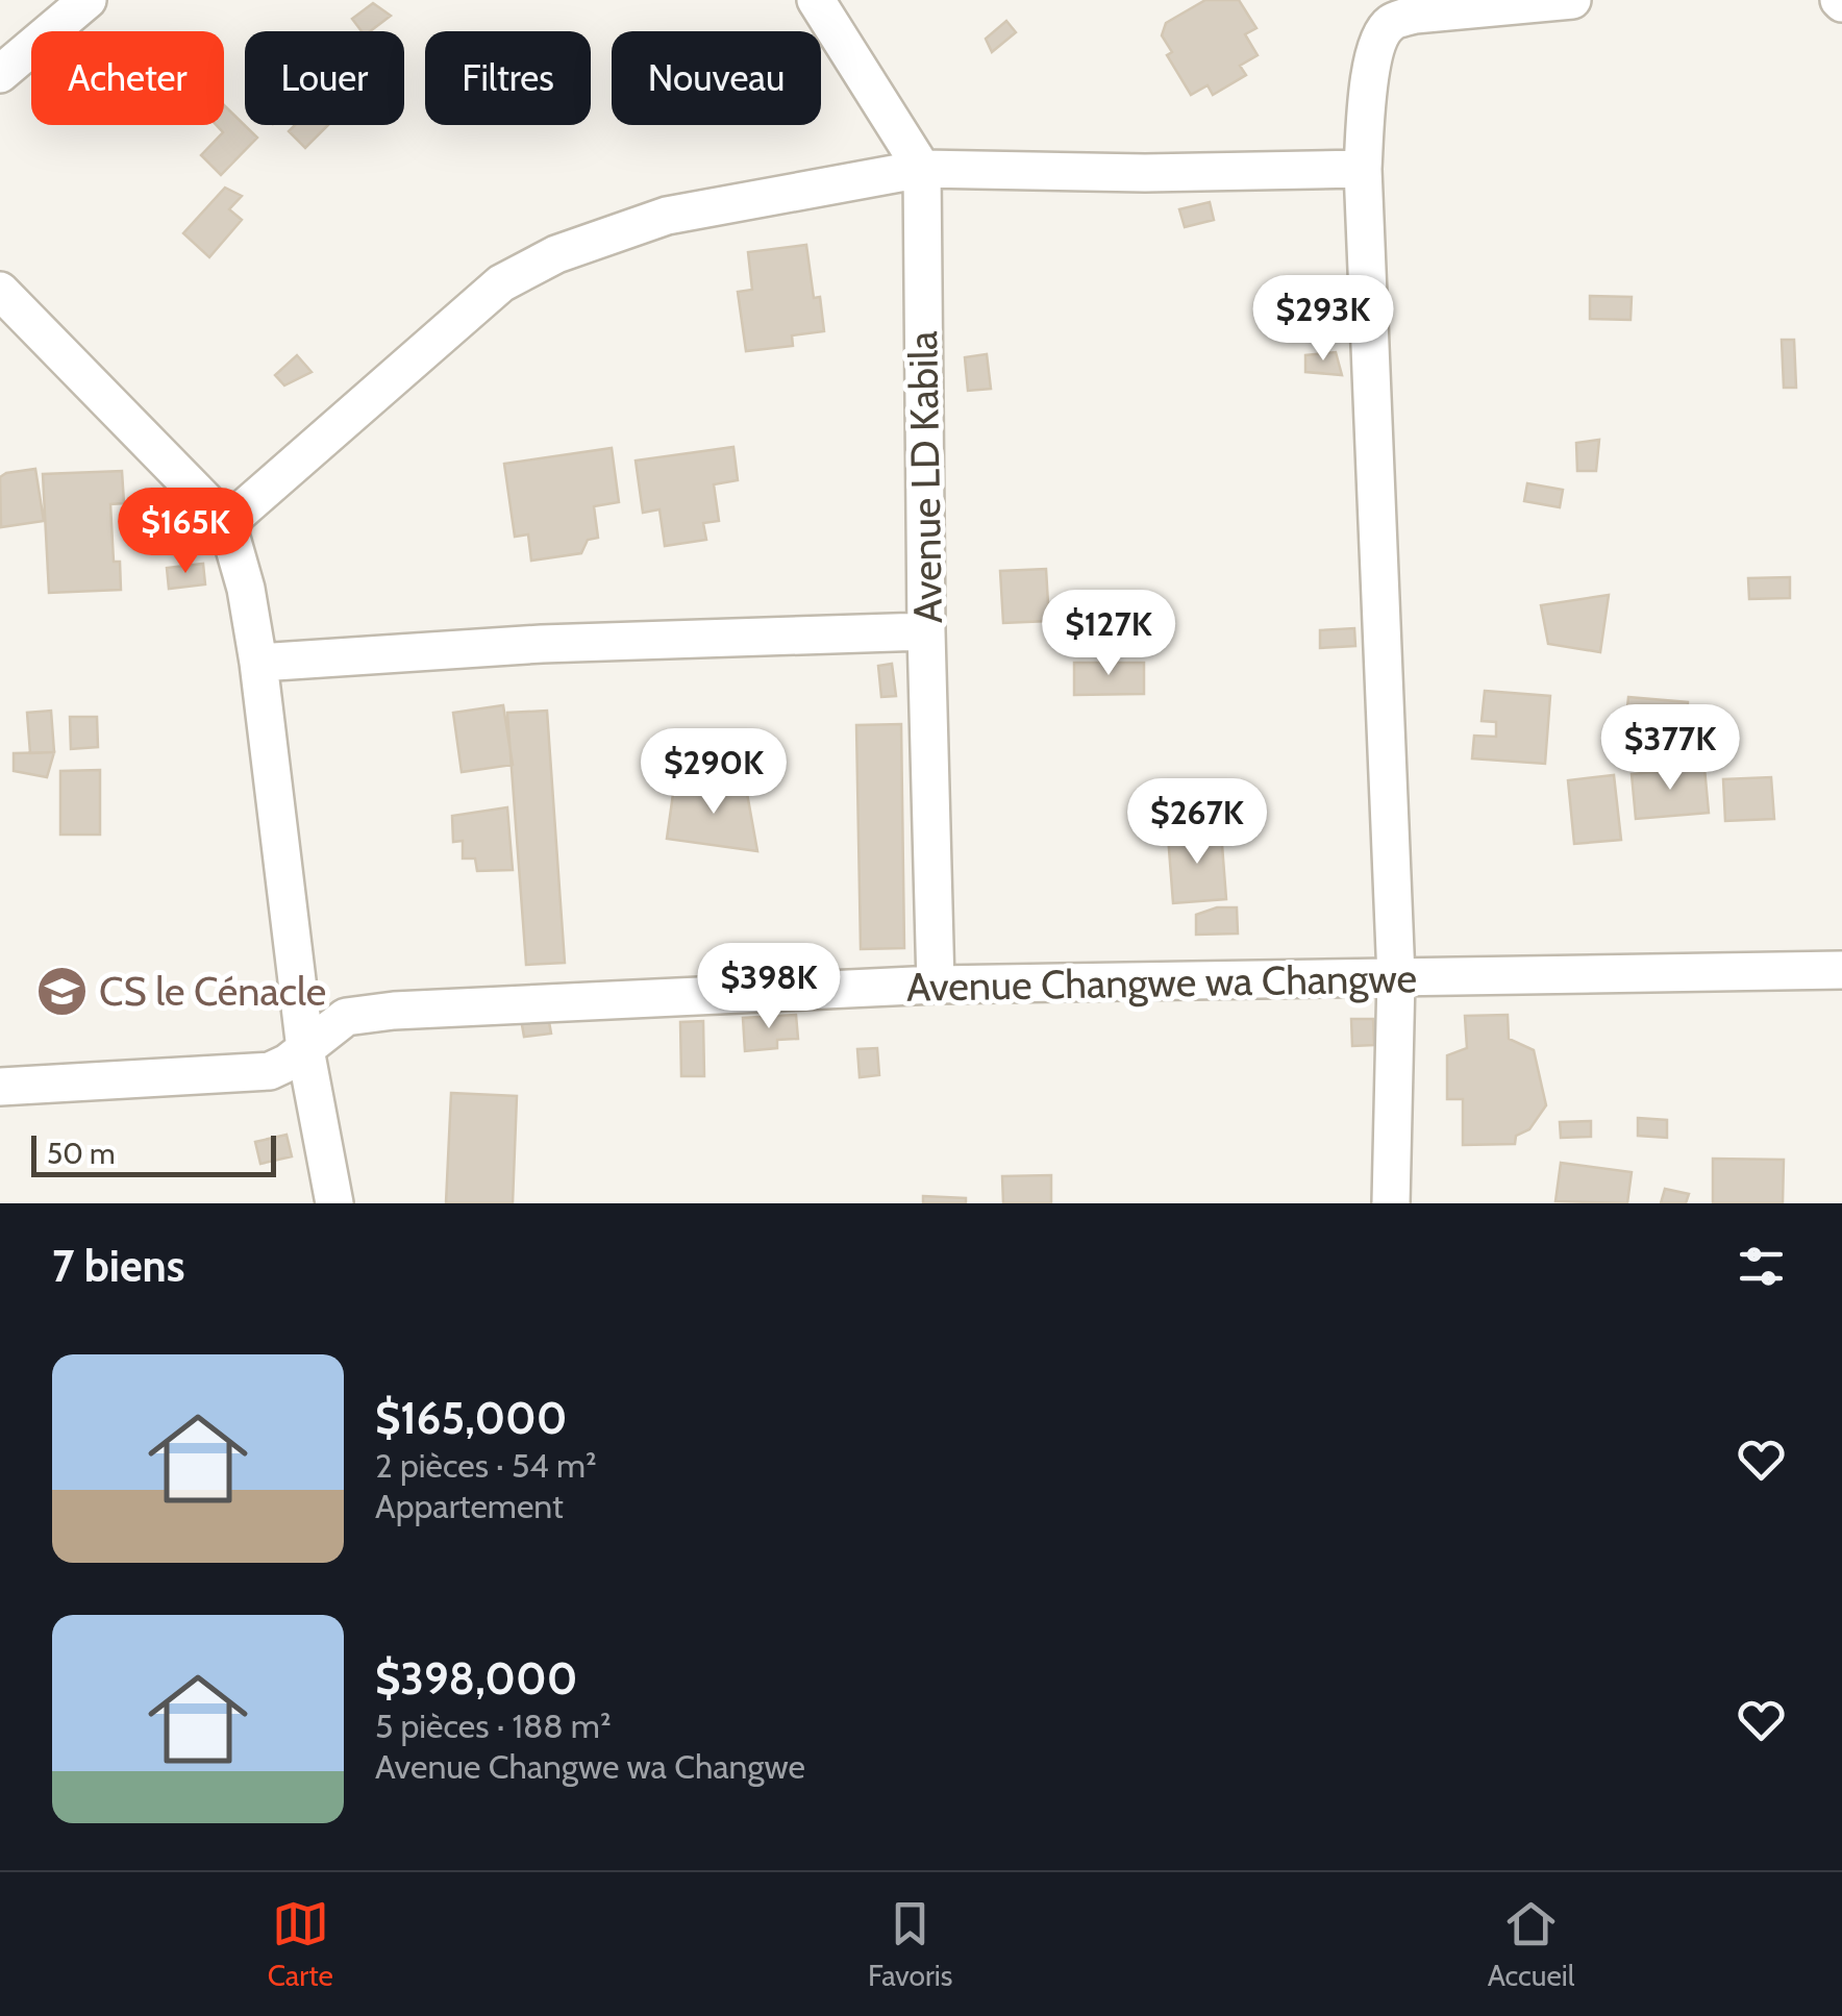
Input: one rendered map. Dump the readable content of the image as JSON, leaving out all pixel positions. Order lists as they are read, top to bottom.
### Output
{
  "streets": {
    "street": ["Avenue LD Kabila", "Avenue Changwe wa Changwe"]
  },
  "crossings": [
    ["Avenue LD Kabila", "Avenue Changwe wa Changwe"]
  ],
  "places": {
    "school or university": ["CS le Cénacle"]
  },
  "scale_bar": "50 m",
  "page": {
    "chip": [
      "Acheter",
      "Louer",
      "Filtres",
      "Nouveau"
    ],
    "price": [
      "$293K",
      "$165K",
      "$127K",
      "$377K",
      "$290K",
      "$267K",
      "$398K"
    ],
    "scale": "50 m",
    "heading": "7 biens",
    "list": [
      {
        "name": "$165,000",
        "note": "2 pièces · 54 m² · Appartement"
      },
      {
        "name": "$398,000",
        "note": "5 pièces · 188 m² · Avenue Changwe wa Changwe"
      }
    ],
    "tabs": ["Carte", "Favoris", "Accueil"]
  }
}
